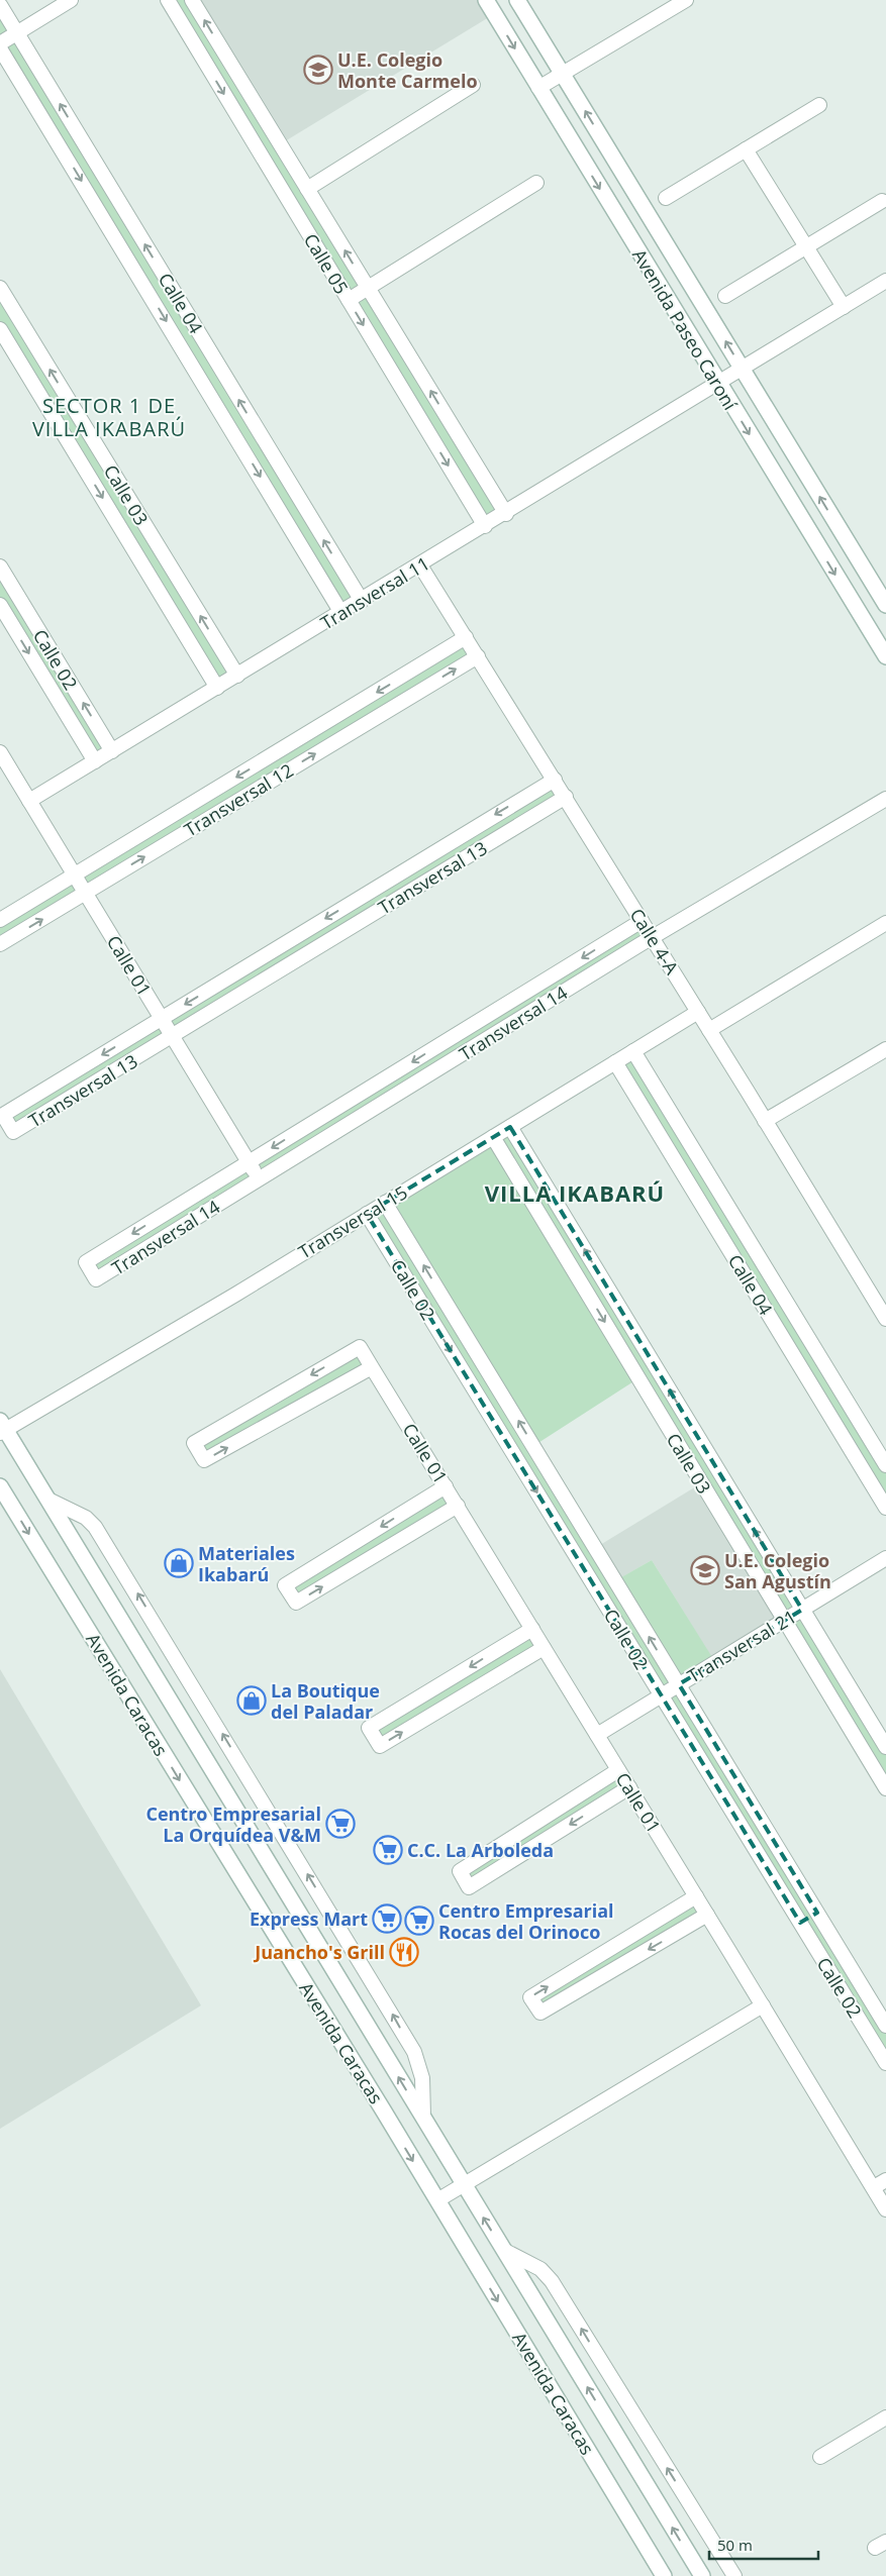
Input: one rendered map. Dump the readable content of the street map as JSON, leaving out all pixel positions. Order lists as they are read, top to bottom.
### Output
{
  "streets": {
    "street": [
      "Calle 05",
      "Calle 04",
      "Avenida Paseo Caroní",
      "Calle 03",
      "Transversal 11",
      "Calle 02",
      "Transversal 12",
      "Transversal 13",
      "Calle 4-A",
      "Calle 01",
      "Transversal 14",
      "Transversal 15",
      "Transversal 21",
      "Avenida Caracas"
    ]
  },
  "crossings": [
    ["Calle 05", "Transversal 11"],
    ["Calle 04", "Transversal 11"],
    ["Calle 04", "Transversal 15"],
    ["Avenida Paseo Caroní", "Transversal 11"],
    ["Calle 03", "Transversal 11"],
    ["Calle 03", "Transversal 15"],
    ["Calle 03", "Transversal 21"],
    ["Transversal 11", "Calle 02"],
    ["Transversal 11", "Calle 4-A"],
    ["Transversal 11", "Calle 01"],
    ["Calle 02", "Transversal 15"],
    ["Calle 02", "Transversal 21"],
    ["Transversal 12", "Calle 4-A"],
    ["Transversal 12", "Calle 01"],
    ["Transversal 13", "Calle 4-A"],
    ["Transversal 13", "Calle 01"],
    ["Calle 4-A", "Transversal 14"],
    ["Calle 4-A", "Transversal 15"],
    ["Calle 01", "Transversal 14"],
    ["Calle 01", "Transversal 21"],
    ["Transversal 15", "Avenida Caracas"]
  ],
  "districts": ["SECTOR 1 DE VILLA IKABARÚ", "VILLA IKABARÚ"],
  "places": {
    "school or university": ["U.E. Colegio Monte Carmelo", "U.E. Colegio San Agustín"],
    "shop": ["Materiales Ikabarú", "La Boutique del Paladar"],
    "supermarket": [
      "Centro Empresarial La Orquídea V&M",
      "C.C. La Arboleda",
      "Express Mart",
      "Centro Empresarial Rocas del Orinoco"
    ],
    "restaurant": ["Juancho's Grill"]
  },
  "scale_bar": "50 m"
}
